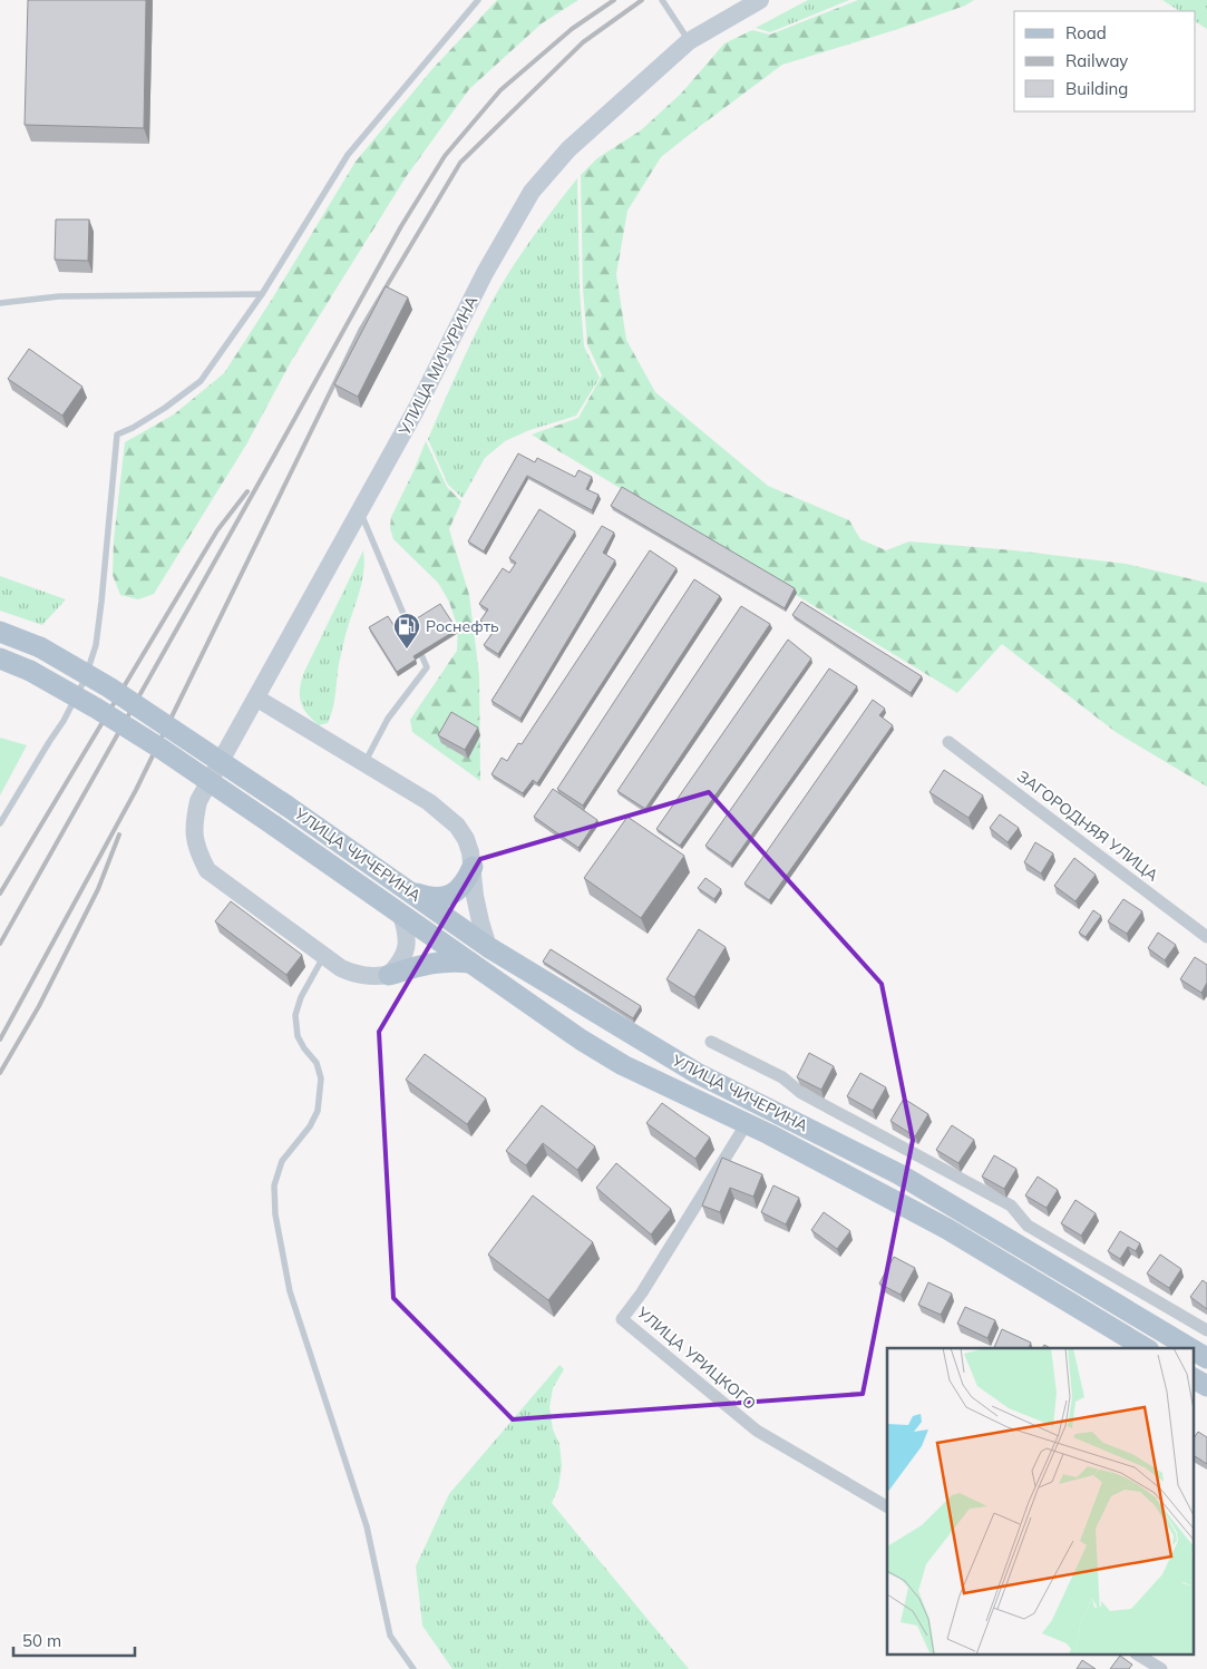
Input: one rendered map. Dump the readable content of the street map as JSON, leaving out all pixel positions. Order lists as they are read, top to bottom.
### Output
{
  "streets": {
    "main road": ["УЛИЦА МИЧУРИНА", "УЛИЦА ЧИЧЕРИНА"],
    "street": ["ЗАГОРОДНЯЯ УЛИЦА", "УЛИЦА УРИЦКОГО"]
  },
  "crossings": [
    ["УЛИЦА ЧИЧЕРИНА", "УЛИЦА УРИЦКОГО"]
  ],
  "places": {
    "fuel station": ["Роснефть"]
  },
  "legend": ["Road", "Railway", "Building"],
  "scale_bar": "50 m"
}
